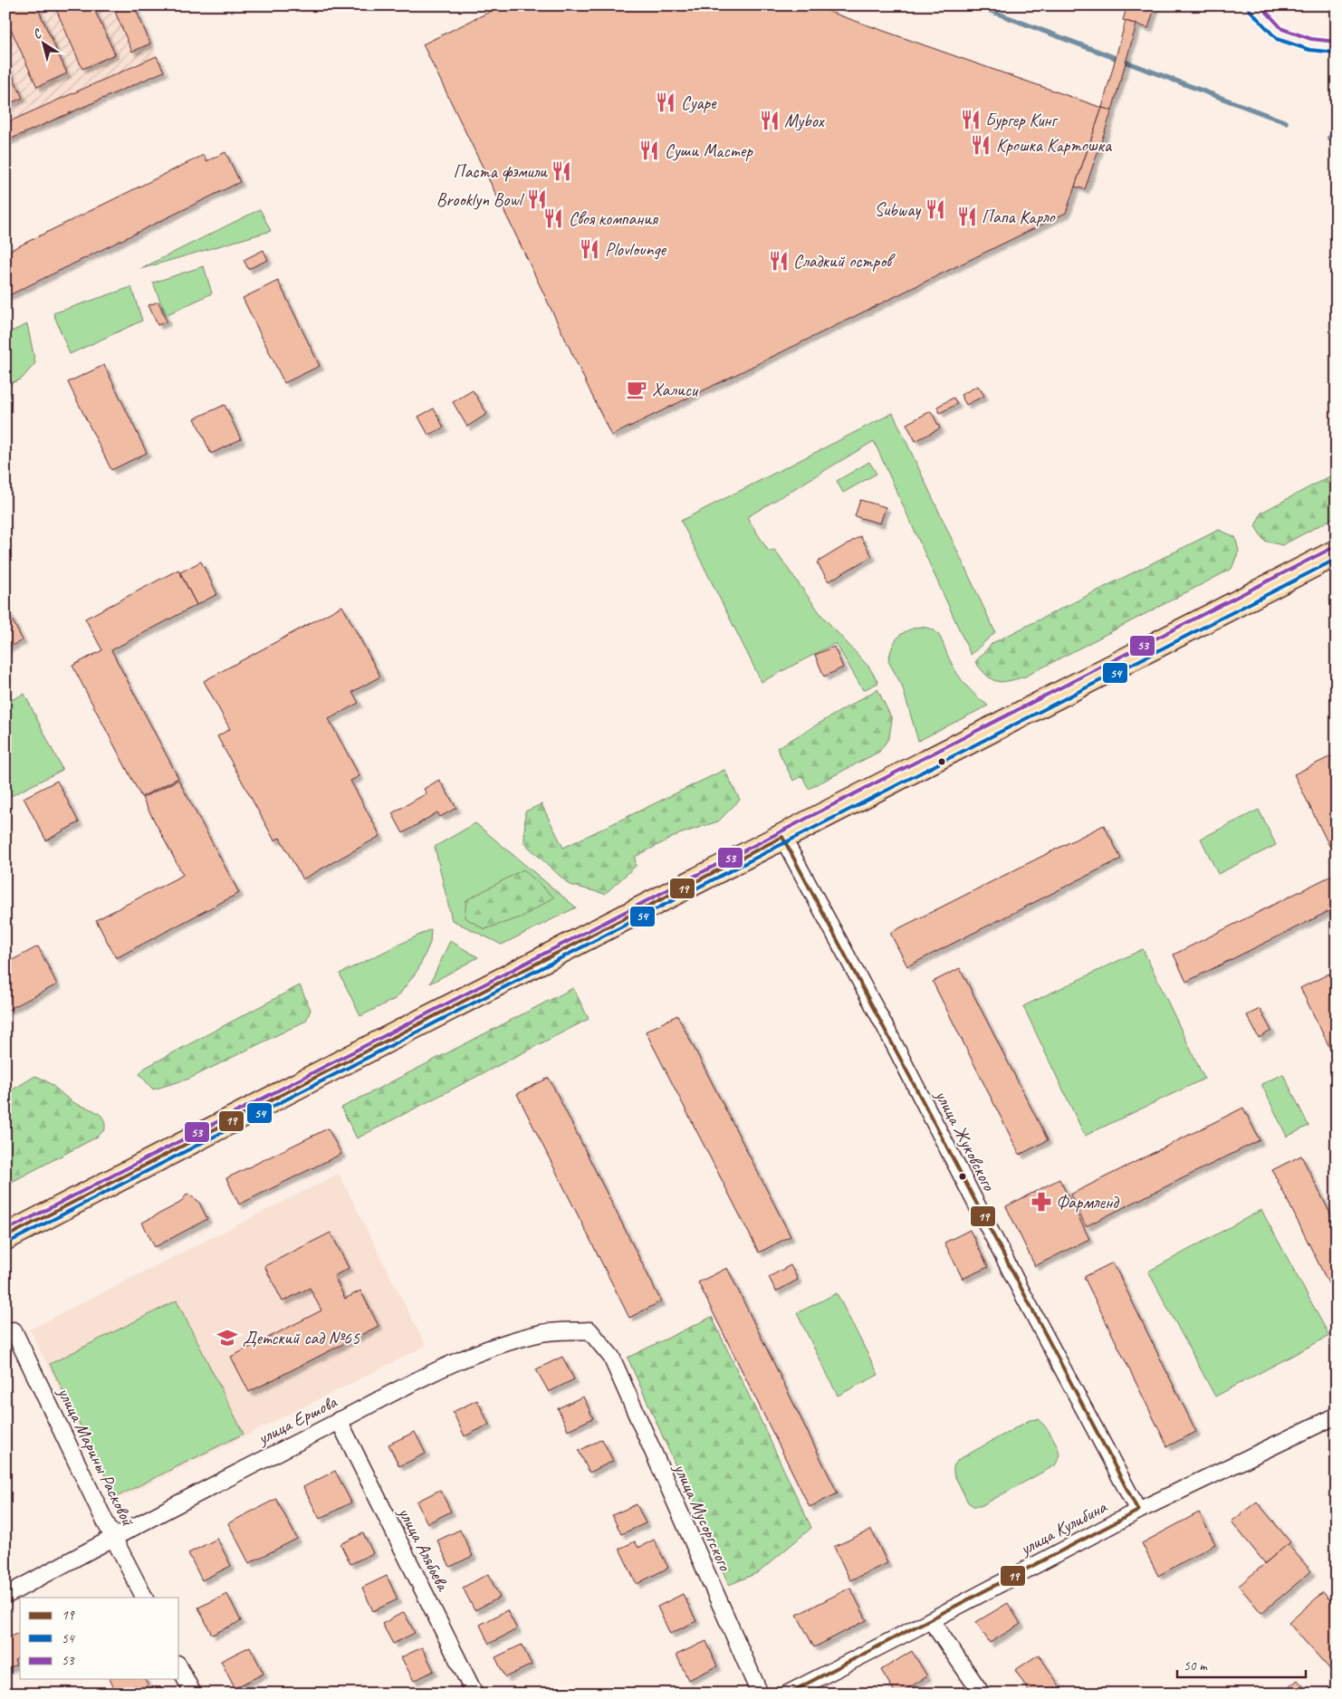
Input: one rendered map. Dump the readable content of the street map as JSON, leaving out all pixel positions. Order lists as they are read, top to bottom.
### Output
{
  "streets": {
    "street": [
      "улица Жуковского",
      "улица Ершова",
      "улица Марины Расковой",
      "улица Мусоргского",
      "улица Кулибина",
      "улица Алябьева"
    ]
  },
  "crossings": [
    ["улица Жуковского", "улица Кулибина"],
    ["улица Ершова", "улица Марины Расковой"],
    ["улица Ершова", "улица Мусоргского"],
    ["улица Ершова", "улица Алябьева"]
  ],
  "places": {
    "restaurant": [
      "Суаре",
      "Бургер Кинг",
      "Mybox",
      "Крошка Картошка",
      "Суши Мастер",
      "Паста фэмили",
      "Brooklyn Bowl",
      "Subway",
      "Папа Карло",
      "Своя компания",
      "Plovlounge",
      "Сладкий остров"
    ],
    "cafe": ["Халиси"],
    "pharmacy": ["Фармленд"],
    "school or university": ["Детский сад №65"]
  },
  "lines": ["transit line 53", "transit line 54", "transit line 19"],
  "legend": ["19", "54", "53"],
  "scale_bar": "50 m",
  "north": "top left"
}
